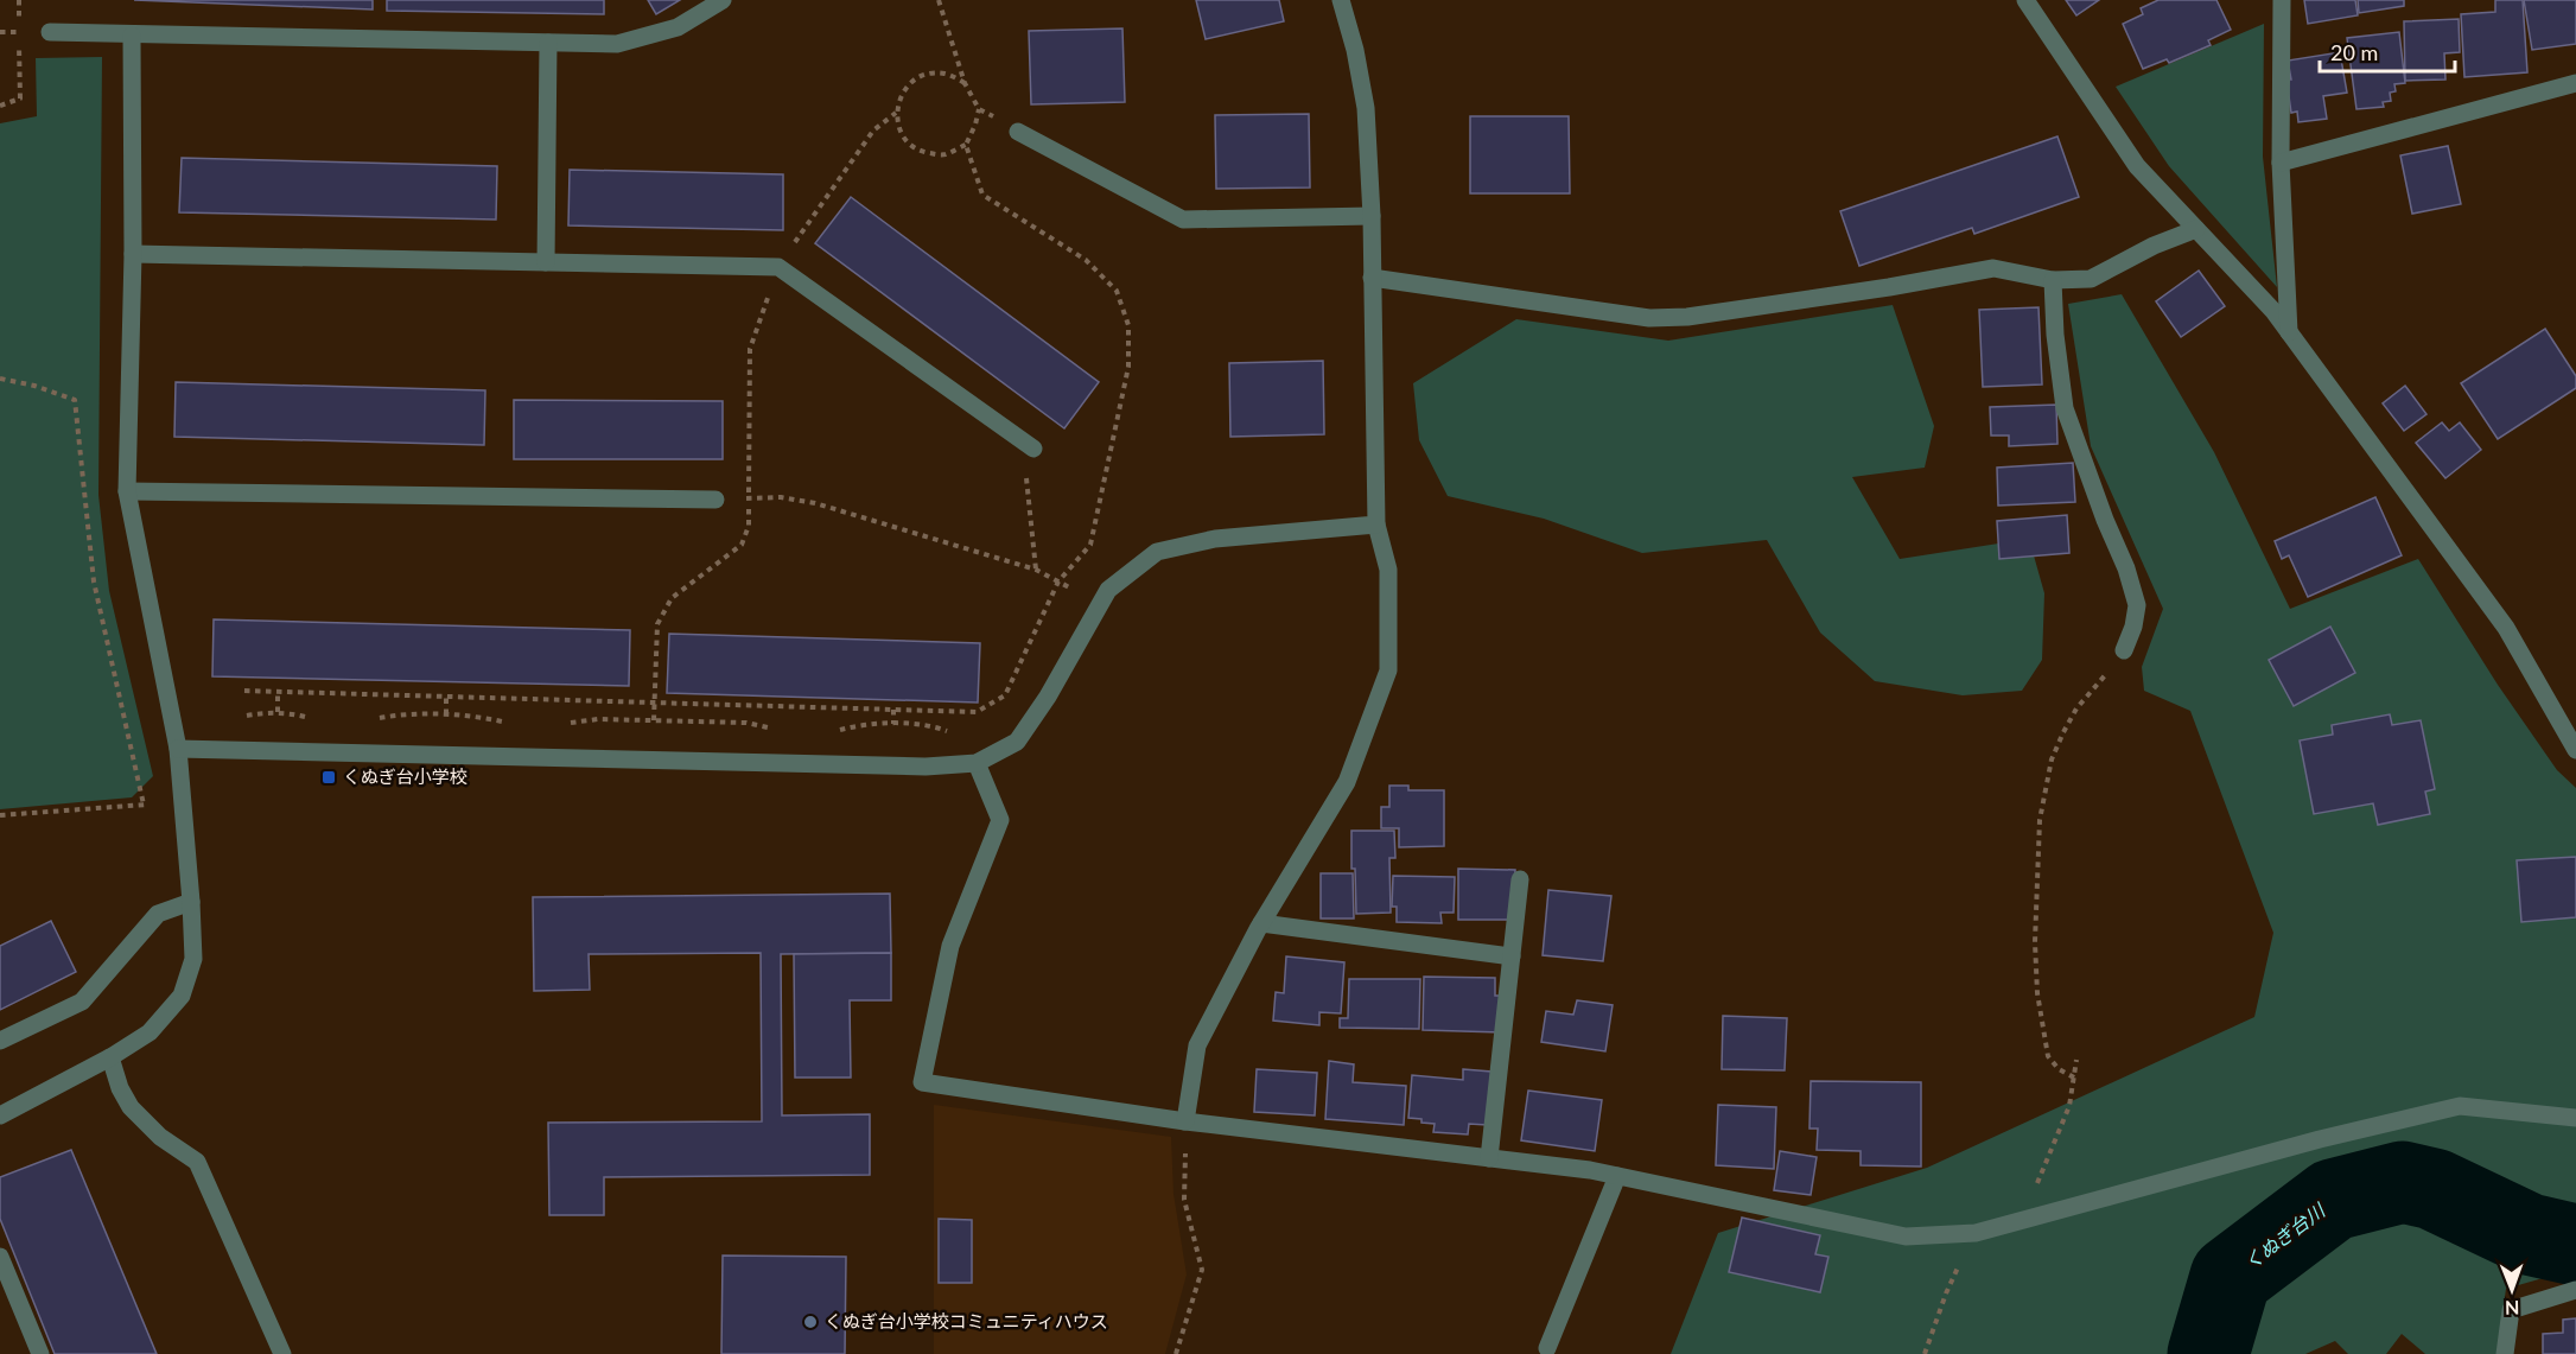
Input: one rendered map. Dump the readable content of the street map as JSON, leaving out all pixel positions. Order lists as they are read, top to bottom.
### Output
{
  "water": ["くぬぎ台川"],
  "places": {
    "transit": ["くぬぎ台小学校"],
    "other": ["くぬぎ台小学校コミュニティハウス"]
  },
  "scale_bar": "20 m",
  "north": "bottom"
}
